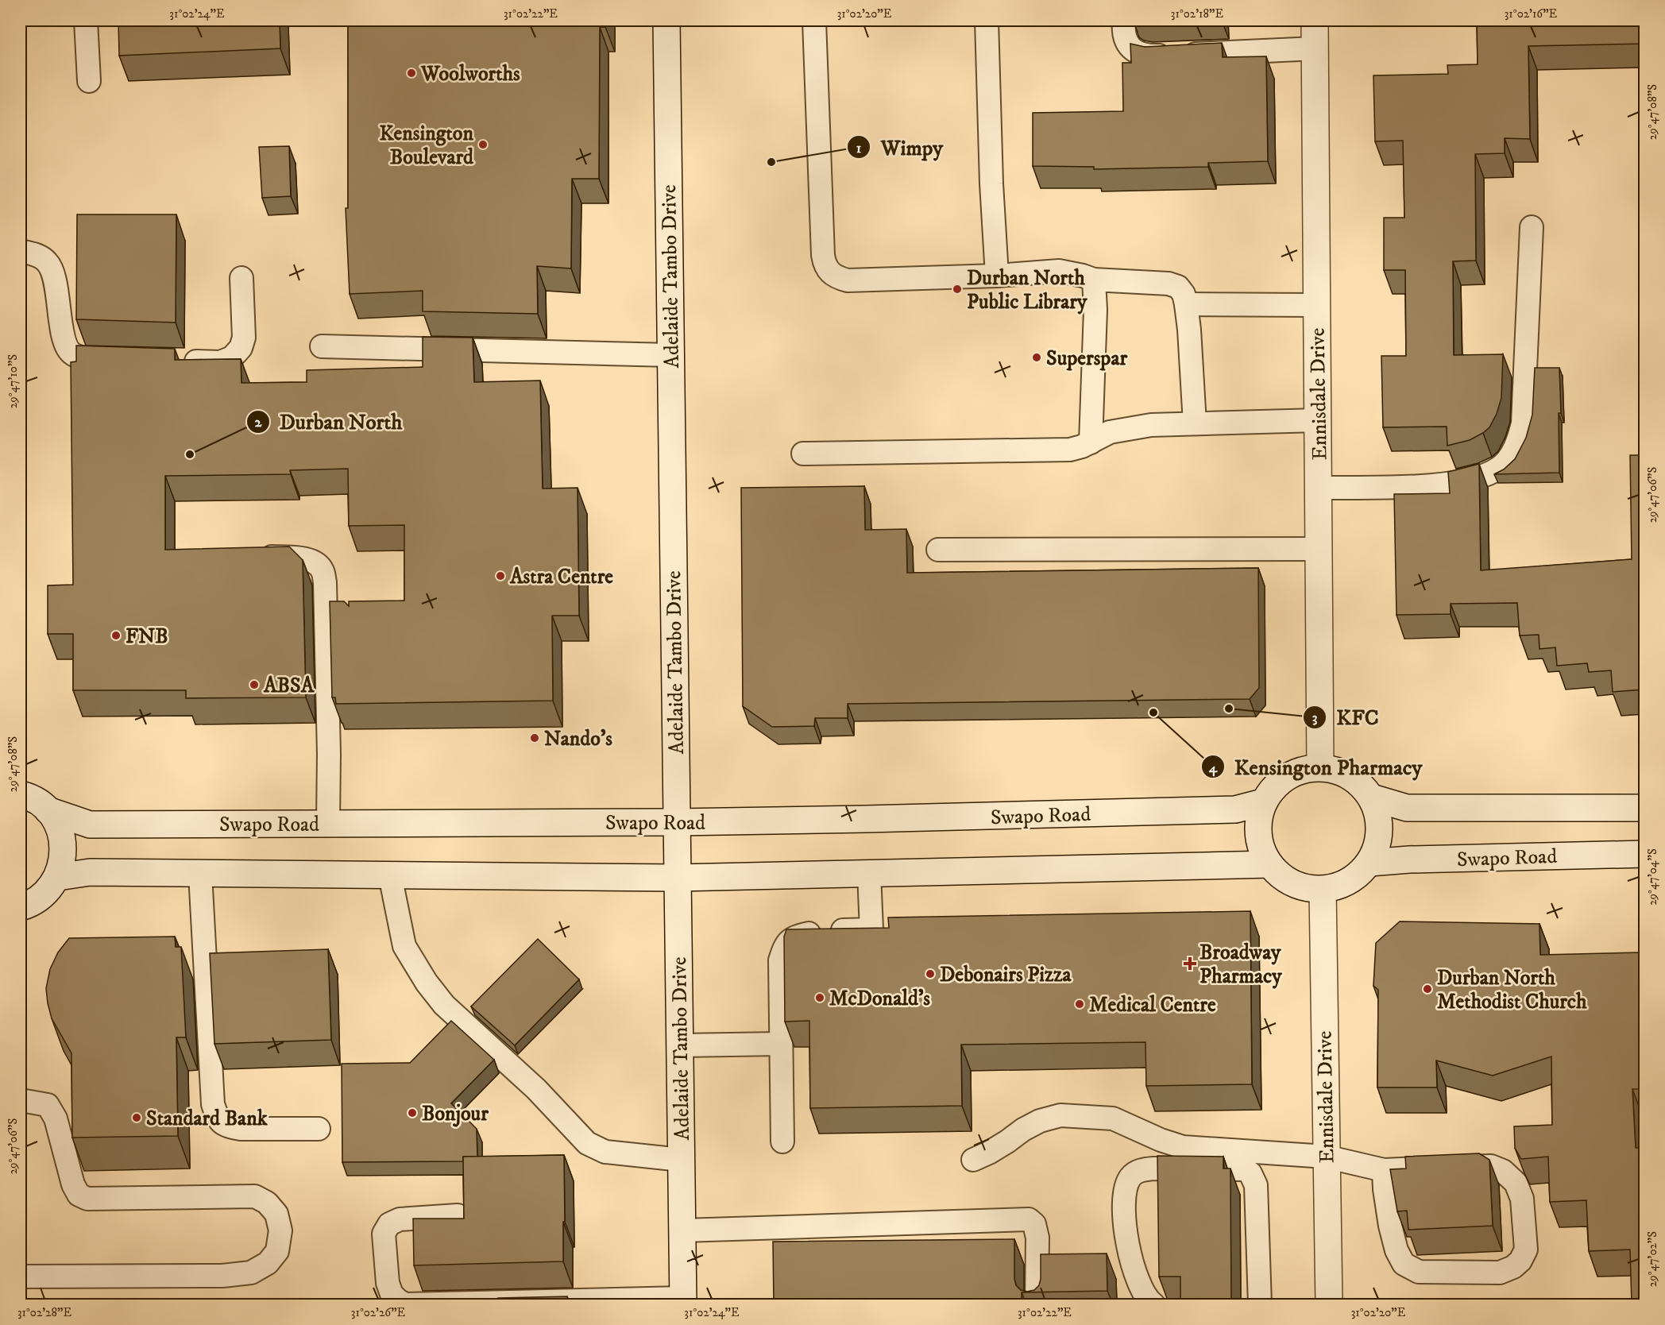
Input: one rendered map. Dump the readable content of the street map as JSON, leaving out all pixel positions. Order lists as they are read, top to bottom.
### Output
{
  "streets": {
    "street": ["Adelaide Tambo Drive", "Ennisdale Drive", "Swapo Road"]
  },
  "crossings": [
    ["Adelaide Tambo Drive", "Swapo Road"],
    ["Ennisdale Drive", "Swapo Road"]
  ],
  "places": {
    "other": [
      "Woolworths",
      "Kensington Boulevard",
      "Wimpy",
      "Durban North Public Library",
      "Superspar",
      "Durban North",
      "Astra Centre",
      "FNB",
      "ABSA",
      "KFC",
      "Kensington Pharmacy",
      "Nando's",
      "Debonairs Pizza",
      "Durban North Methodist Church",
      "McDonald's",
      "Medical Centre",
      "Bonjour",
      "Standard Bank"
    ],
    "health": ["Broadway Pharmacy"]
  },
  "coordinates": [
    "31°02'24\"E",
    "31°02'22\"E",
    "31°02'20\"E",
    "31°02'18\"E",
    "31°02'16\"E",
    "29°47'08\"S",
    "29°47'10\"S",
    "29°47'06\"S",
    "29°47'04\"S",
    "29°47'02\"S",
    "31°02'28\"E",
    "31°02'26\"E"
  ]
}
